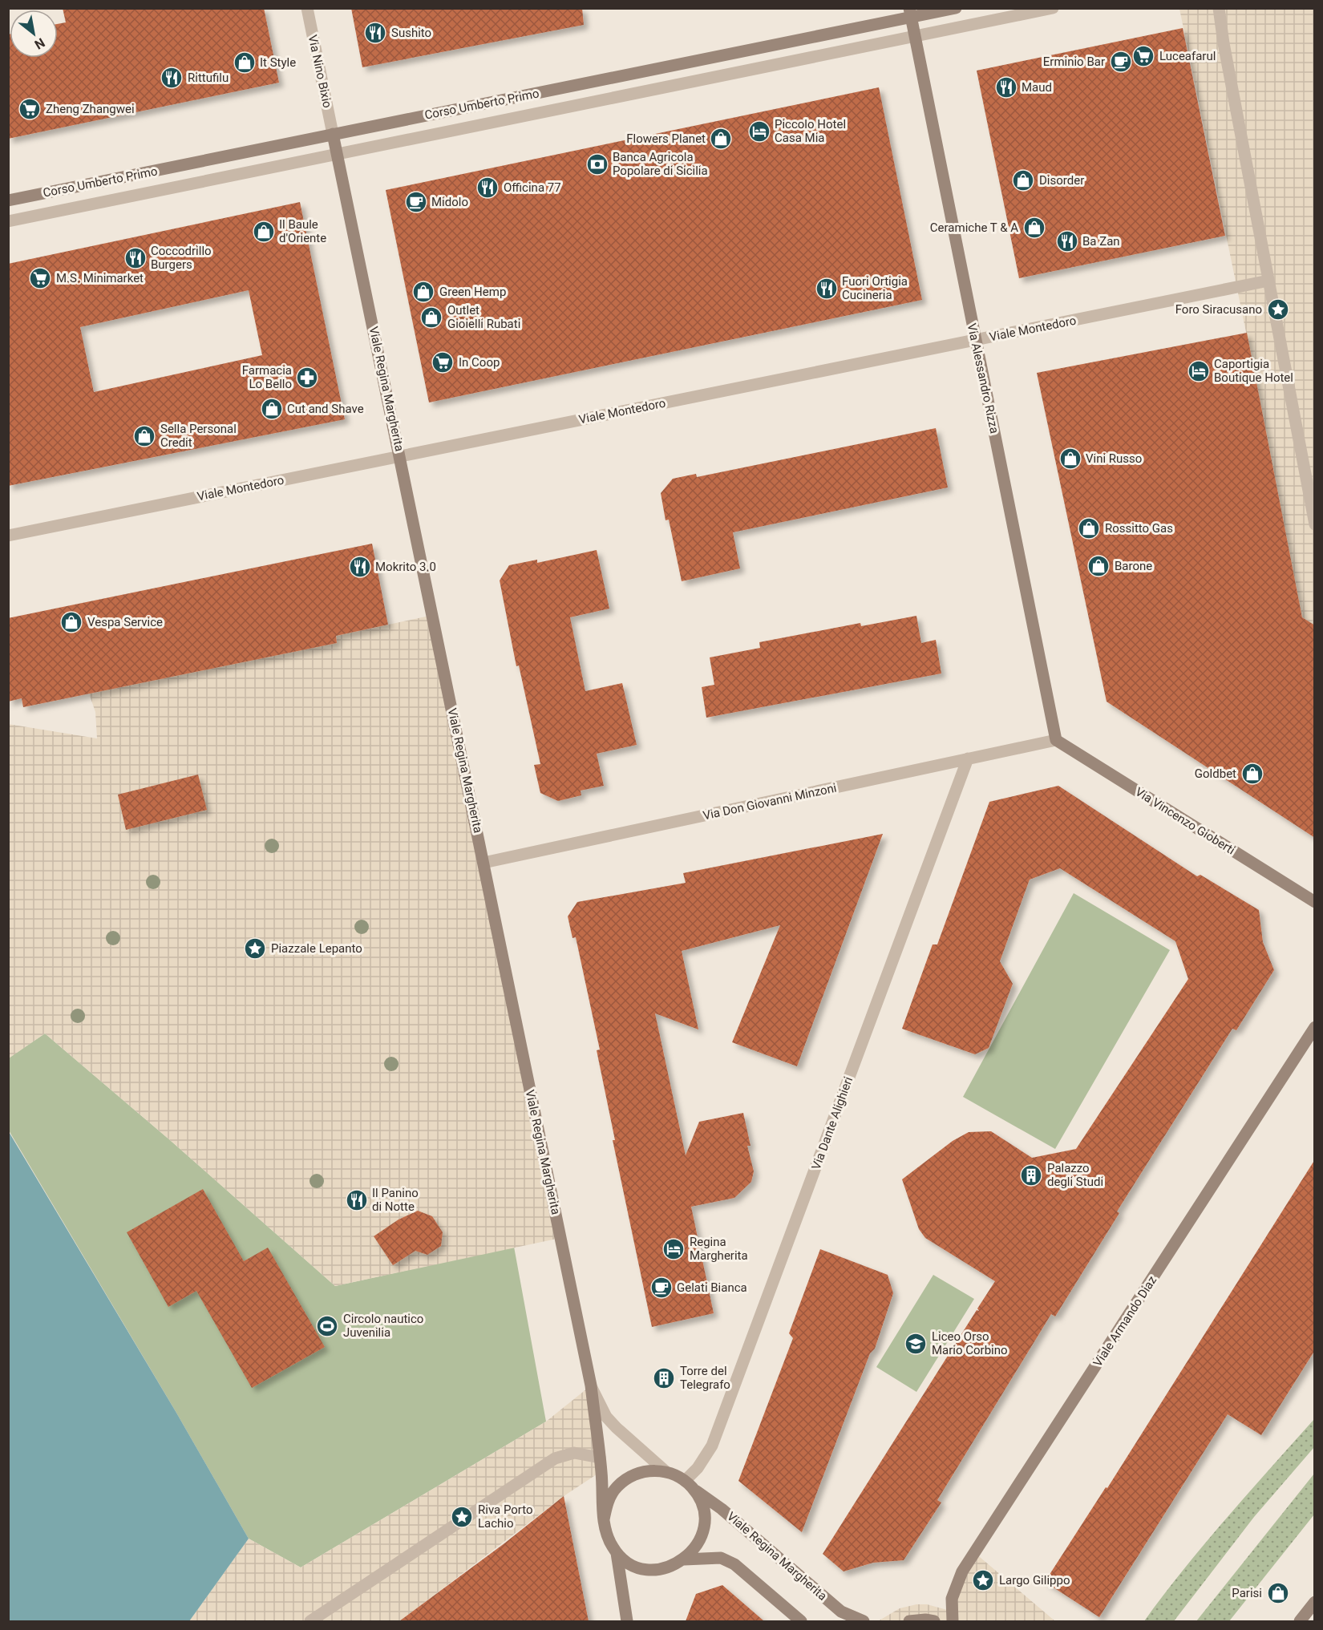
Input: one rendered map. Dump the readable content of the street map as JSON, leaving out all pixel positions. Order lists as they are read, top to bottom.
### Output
{
  "streets": {
    "main road": [
      "Corso Umberto Primo",
      "Via Alessandro Rizza",
      "Viale Regina Margherita",
      "Via Vincenzo Gioberti",
      "Viale Armando Diaz"
    ],
    "street": [
      "Via Nino Bixio",
      "Viale Montedoro",
      "Via Don Giovanni Minzoni",
      "Via Dante Alighieri"
    ]
  },
  "crossings": [
    ["Via Nino Bixio", "Corso Umberto Primo"],
    ["Via Nino Bixio", "Viale Regina Margherita"],
    ["Corso Umberto Primo", "Via Alessandro Rizza"],
    ["Corso Umberto Primo", "Viale Regina Margherita"],
    ["Viale Montedoro", "Via Alessandro Rizza"],
    ["Viale Montedoro", "Viale Regina Margherita"],
    ["Via Alessandro Rizza", "Via Don Giovanni Minzoni"],
    ["Via Alessandro Rizza", "Via Vincenzo Gioberti"],
    ["Viale Regina Margherita", "Via Don Giovanni Minzoni"],
    ["Viale Regina Margherita", "Via Dante Alighieri"],
    ["Via Don Giovanni Minzoni", "Via Vincenzo Gioberti"],
    ["Via Don Giovanni Minzoni", "Via Dante Alighieri"]
  ],
  "places": {
    "restaurant": [
      "Sushito",
      "Rittufilu",
      "Maud",
      "Officina 77",
      "Ba Zan",
      "Coccodrillo Burgers",
      "Fuori Ortigia Cucineria",
      "Mokrito 3.0",
      "Il Panino di Notte"
    ],
    "supermarket": [
      "Luceafarul",
      "Zheng Zhangwei",
      "M.S. Minimarket",
      "In Coop"
    ],
    "cafe": ["Erminio Bar", "Midolo", "Gelati Bianca"],
    "shop": [
      "It Style",
      "Flowers Planet",
      "Disorder",
      "Ceramiche T & A",
      "Il Baule d'Oriente",
      "Green Hemp",
      "Outlet Gioielli Rubati",
      "Cut and Shave",
      "Sella Personal Credit",
      "Vini Russo",
      "Rossitto Gas",
      "Barone",
      "Vespa Service",
      "Goldbet",
      "Parisi"
    ],
    "hotel": ["Piccolo Hotel Casa Mia", "Caportigia Boutique Hotel", "Regina Margherita"],
    "bank": ["Banca Agricola Popolare di Sicilia"],
    "place": [
      "Foro Siracusano",
      "Piazzale Lepanto",
      "Riva Porto Lachio",
      "Largo Gilippo"
    ],
    "pharmacy": ["Farmacia Lo Bello"],
    "building": ["Palazzo degli Studi", "Torre del Telegrafo"],
    "sports": ["Circolo nautico Juvenilia"],
    "school or university": ["Liceo Orso Mario Corbino"]
  },
  "north": "bottom right"
}
